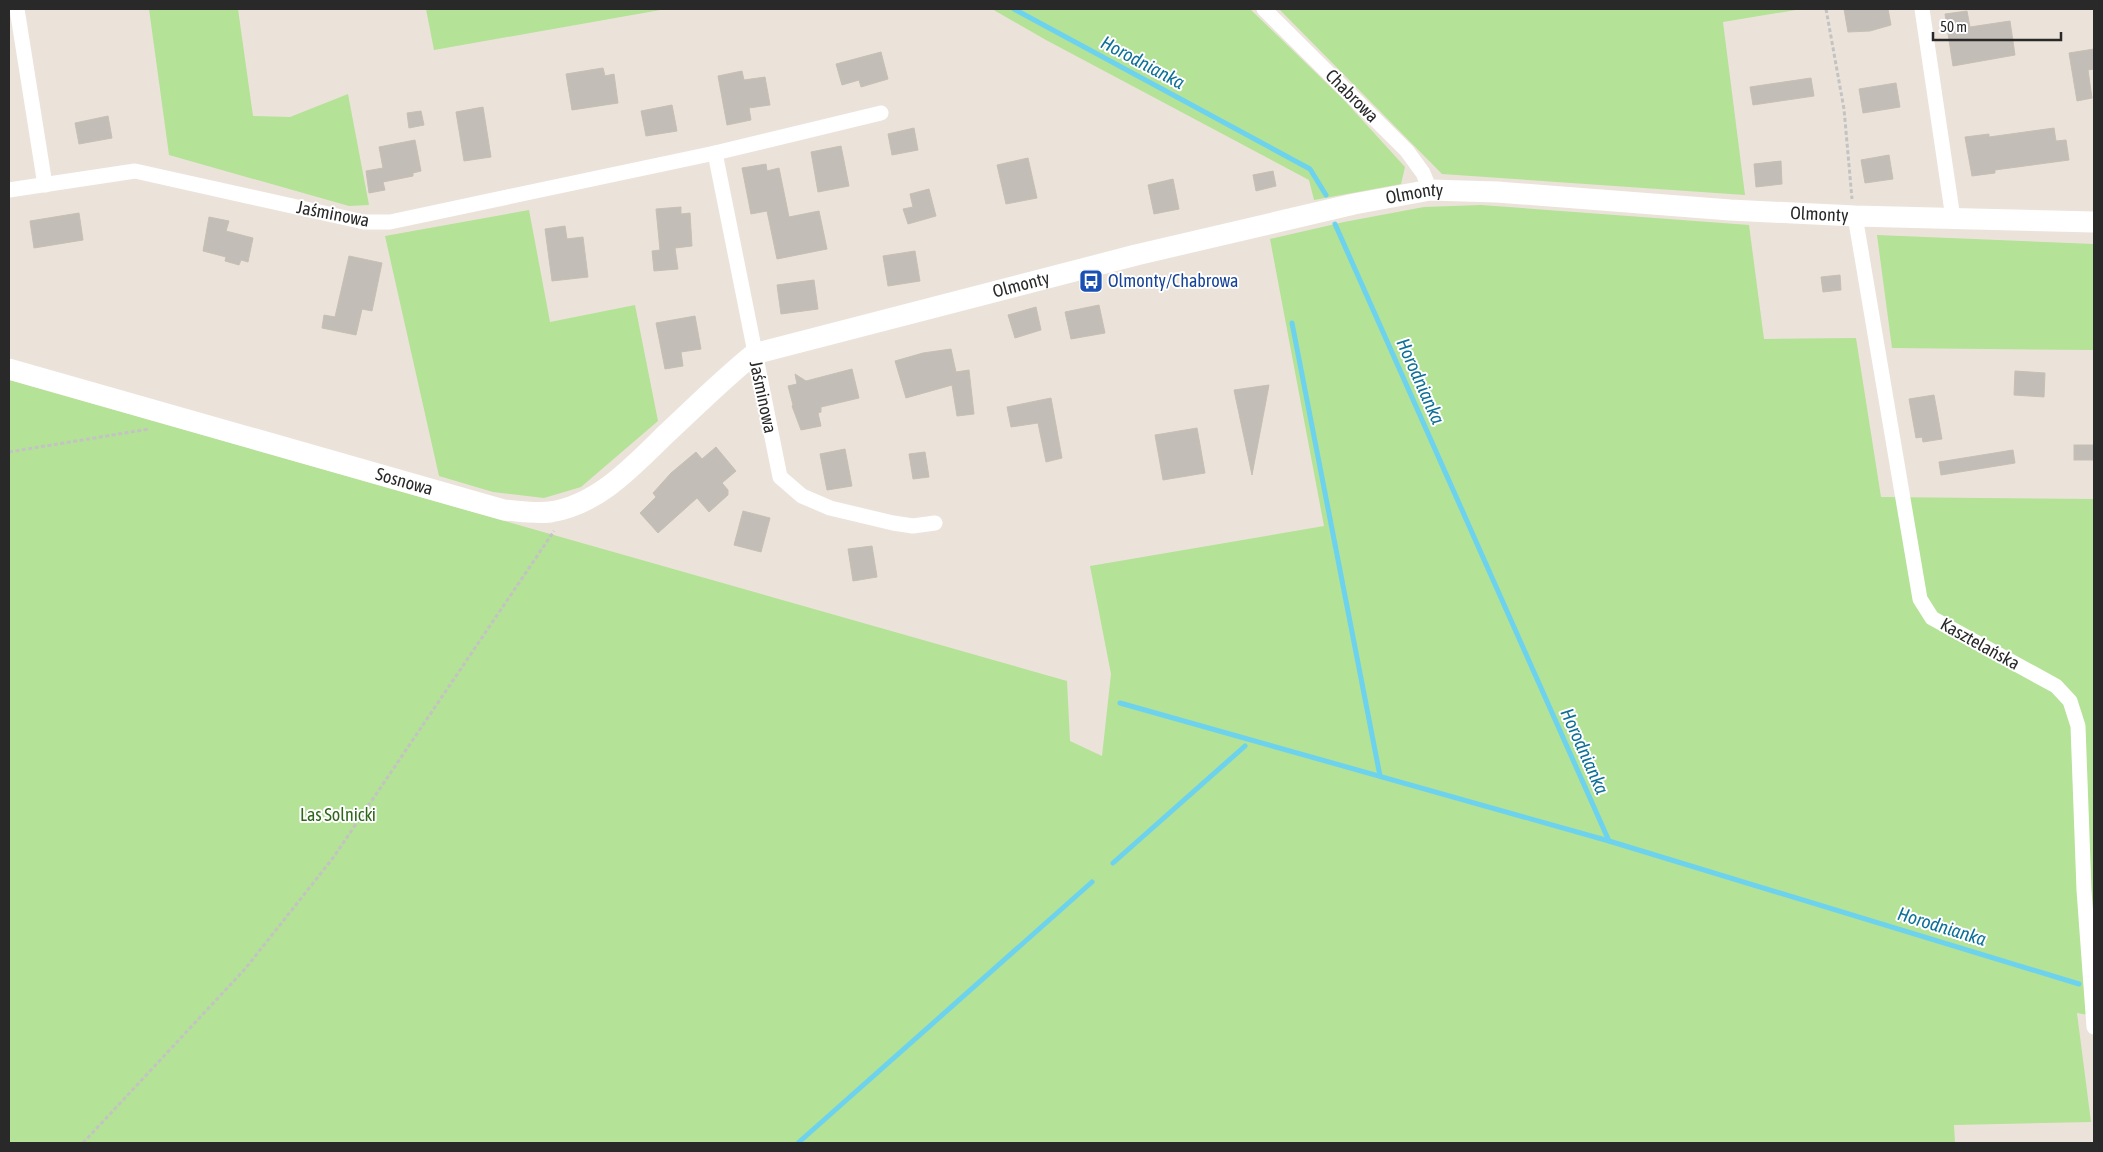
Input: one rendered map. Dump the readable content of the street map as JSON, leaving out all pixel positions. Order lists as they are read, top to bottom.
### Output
{
  "streets": {
    "street": [
      "Chabrowa",
      "Olmonty",
      "Jaśminowa",
      "Sosnowa",
      "Kasztelańska"
    ]
  },
  "crossings": [
    ["Chabrowa", "Olmonty"],
    ["Olmonty", "Jaśminowa"],
    ["Olmonty", "Sosnowa"],
    ["Olmonty", "Kasztelańska"],
    ["Jaśminowa", "Sosnowa"]
  ],
  "water": ["Horodnianka"],
  "parks": ["Las Solnicki"],
  "places": {
    "bus stop": ["Olmonty/Chabrowa"]
  },
  "scale_bar": "50 m"
}
